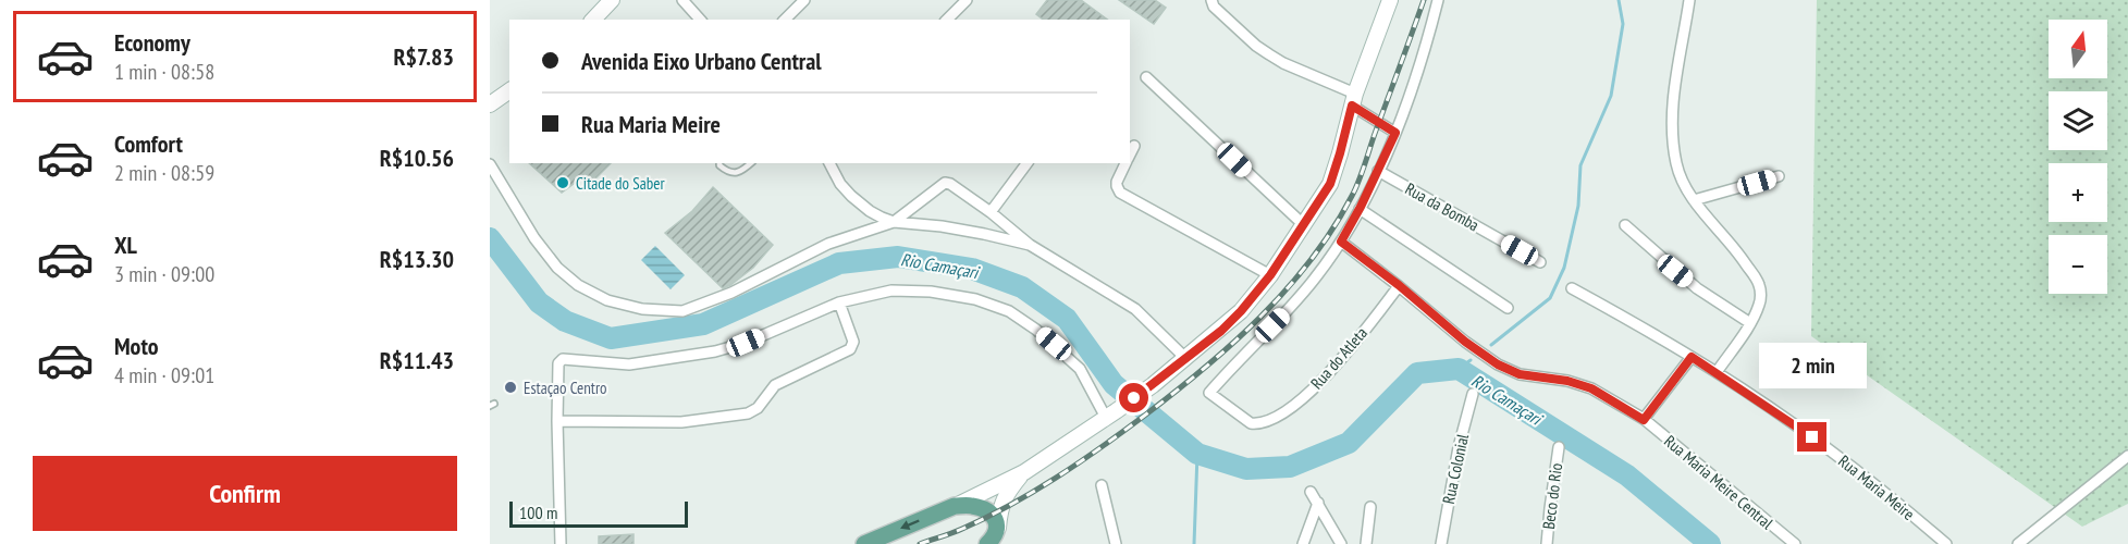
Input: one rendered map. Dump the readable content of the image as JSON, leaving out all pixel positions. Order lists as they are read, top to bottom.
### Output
{
  "streets": {
    "street": [
      "Rua da Bomba",
      "Rua do Atleta",
      "Rua Colonial",
      "Rua Maria Meire Central",
      "Rua Maria Meire",
      "Beco do Rio"
    ]
  },
  "crossings": [
    ["Rua do Atleta", "Rua Maria Meire Central"]
  ],
  "water": ["Rio Camaçari"],
  "places": ["Citade do Saber", "Estaçao Centro"],
  "scale_bar": "100 m",
  "north": "top",
  "page": {
    "list": [
      {
        "name": "Economy",
        "note": "1 min · 08:58",
        "value": "R$7.83"
      },
      {
        "name": "Comfort",
        "note": "2 min · 08:59",
        "value": "R$10.56"
      },
      {
        "name": "XL",
        "note": "3 min · 09:00",
        "value": "R$13.30"
      },
      {
        "name": "Moto",
        "note": "4 min · 09:01",
        "value": "R$11.43"
      }
    ],
    "map_buttons": ["+", "−"],
    "banner": ["Avenida Eixo Urbano Central", "Rua Maria Meire"],
    "bubble": "2 min",
    "buttons": "Confirm",
    "scale": "100 m"
  }
}
